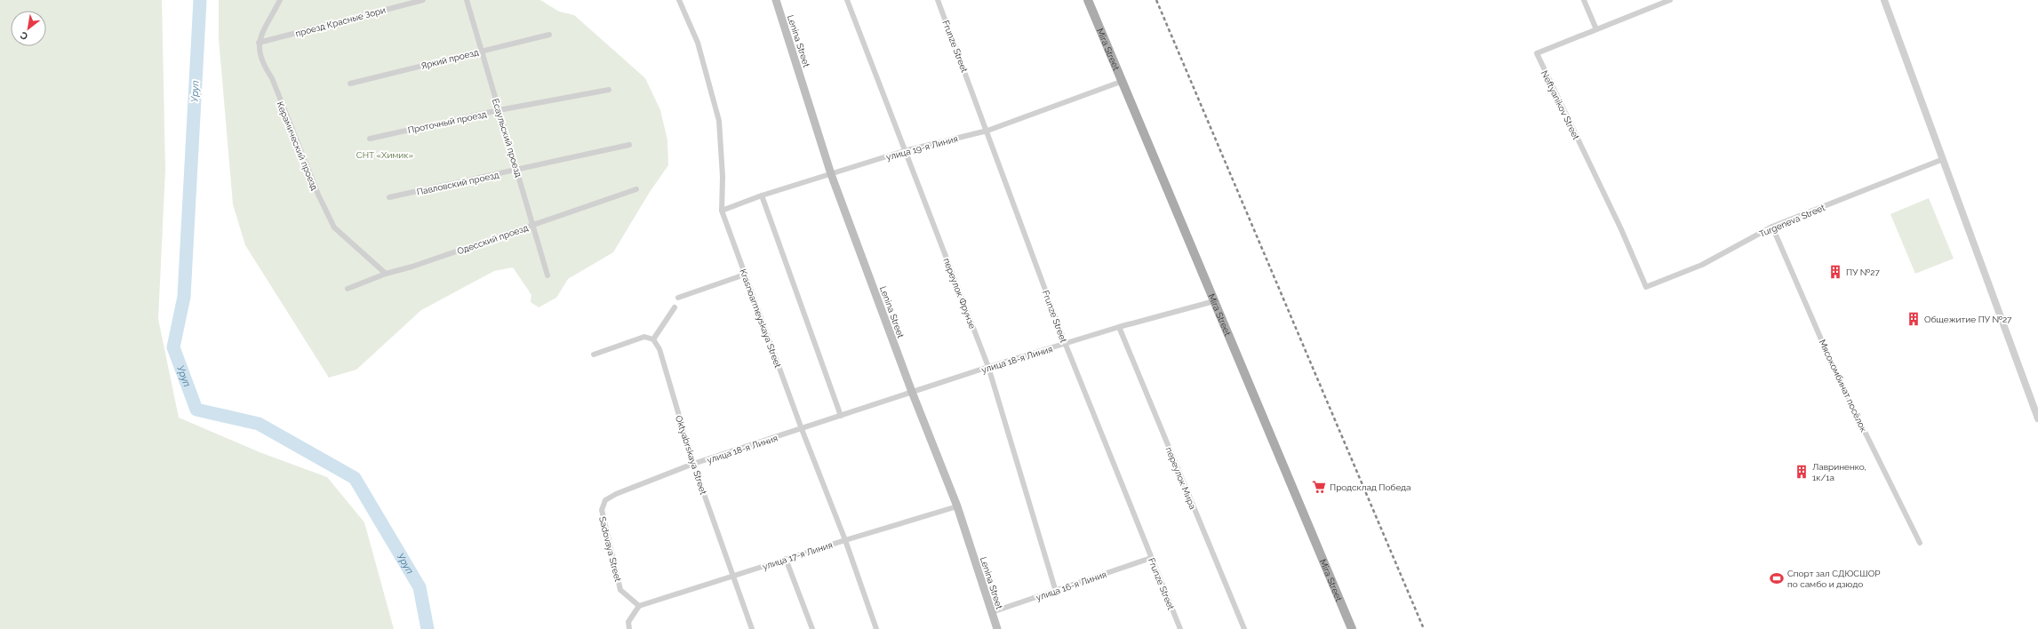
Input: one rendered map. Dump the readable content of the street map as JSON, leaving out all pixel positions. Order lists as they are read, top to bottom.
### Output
{
  "streets": {
    "main road": ["Lenina Street", "Mira Street"],
    "street": [
      "проезд Красные Зори",
      "Frunze Street",
      "Яркий проезд",
      "Neftyanikov Street",
      "Проточный проезд",
      "Есаульский проезд",
      "Керамический проезд",
      "улица 19-я Линия",
      "Павловский проезд",
      "Turgeneva Street",
      "Одесский проезд",
      "переулок Фрунзе",
      "Krasnoarmeyskaya Street",
      "улица 18-я Линия",
      "Мясокомбинат посёлок",
      "Oktyabrskaya Street",
      "переулок Мира",
      "Sadovaya Street",
      "улица 17-я Линия",
      "улица 16-я Линия"
    ]
  },
  "crossings": [
    ["проезд Красные Зори", "Керамический проезд"],
    ["Lenina Street", "улица 19-я Линия"],
    ["Lenina Street", "улица 18-я Линия"],
    ["Lenina Street", "улица 17-я Линия"],
    ["Lenina Street", "улица 16-я Линия"],
    ["Frunze Street", "улица 19-я Линия"],
    ["Frunze Street", "улица 18-я Линия"],
    ["Frunze Street", "улица 16-я Линия"],
    ["Mira Street", "улица 19-я Линия"],
    ["Mira Street", "улица 18-я Линия"],
    ["Яркий проезд", "Есаульский проезд"],
    ["Neftyanikov Street", "Turgeneva Street"],
    ["Проточный проезд", "Есаульский проезд"],
    ["Есаульский проезд", "Павловский проезд"],
    ["Есаульский проезд", "Одесский проезд"],
    ["Керамический проезд", "Одесский проезд"],
    ["улица 19-я Линия", "переулок Фрунзе"],
    ["улица 19-я Линия", "Krasnoarmeyskaya Street"],
    ["Turgeneva Street", "Мясокомбинат посёлок"],
    ["переулок Фрунзе", "улица 18-я Линия"],
    ["переулок Фрунзе", "улица 16-я Линия"],
    ["Krasnoarmeyskaya Street", "улица 18-я Линия"],
    ["Krasnoarmeyskaya Street", "улица 17-я Линия"],
    ["улица 18-я Линия", "Oktyabrskaya Street"],
    ["улица 18-я Линия", "переулок Мира"],
    ["улица 18-я Линия", "Sadovaya Street"],
    ["Oktyabrskaya Street", "улица 17-я Линия"],
    ["Sadovaya Street", "улица 17-я Линия"]
  ],
  "water": ["Уруп"],
  "parks": ["СНТ «Химик»"],
  "places": {
    "building": ["ПУ №27", "Общежитие ПУ №27", "Лавриненко, 1к/1а"],
    "supermarket": ["Продсклад Победа"],
    "sports": ["Спорт зал СДЮСШОР по самбо и дзюдо"]
  },
  "north": "bottom left"
}
